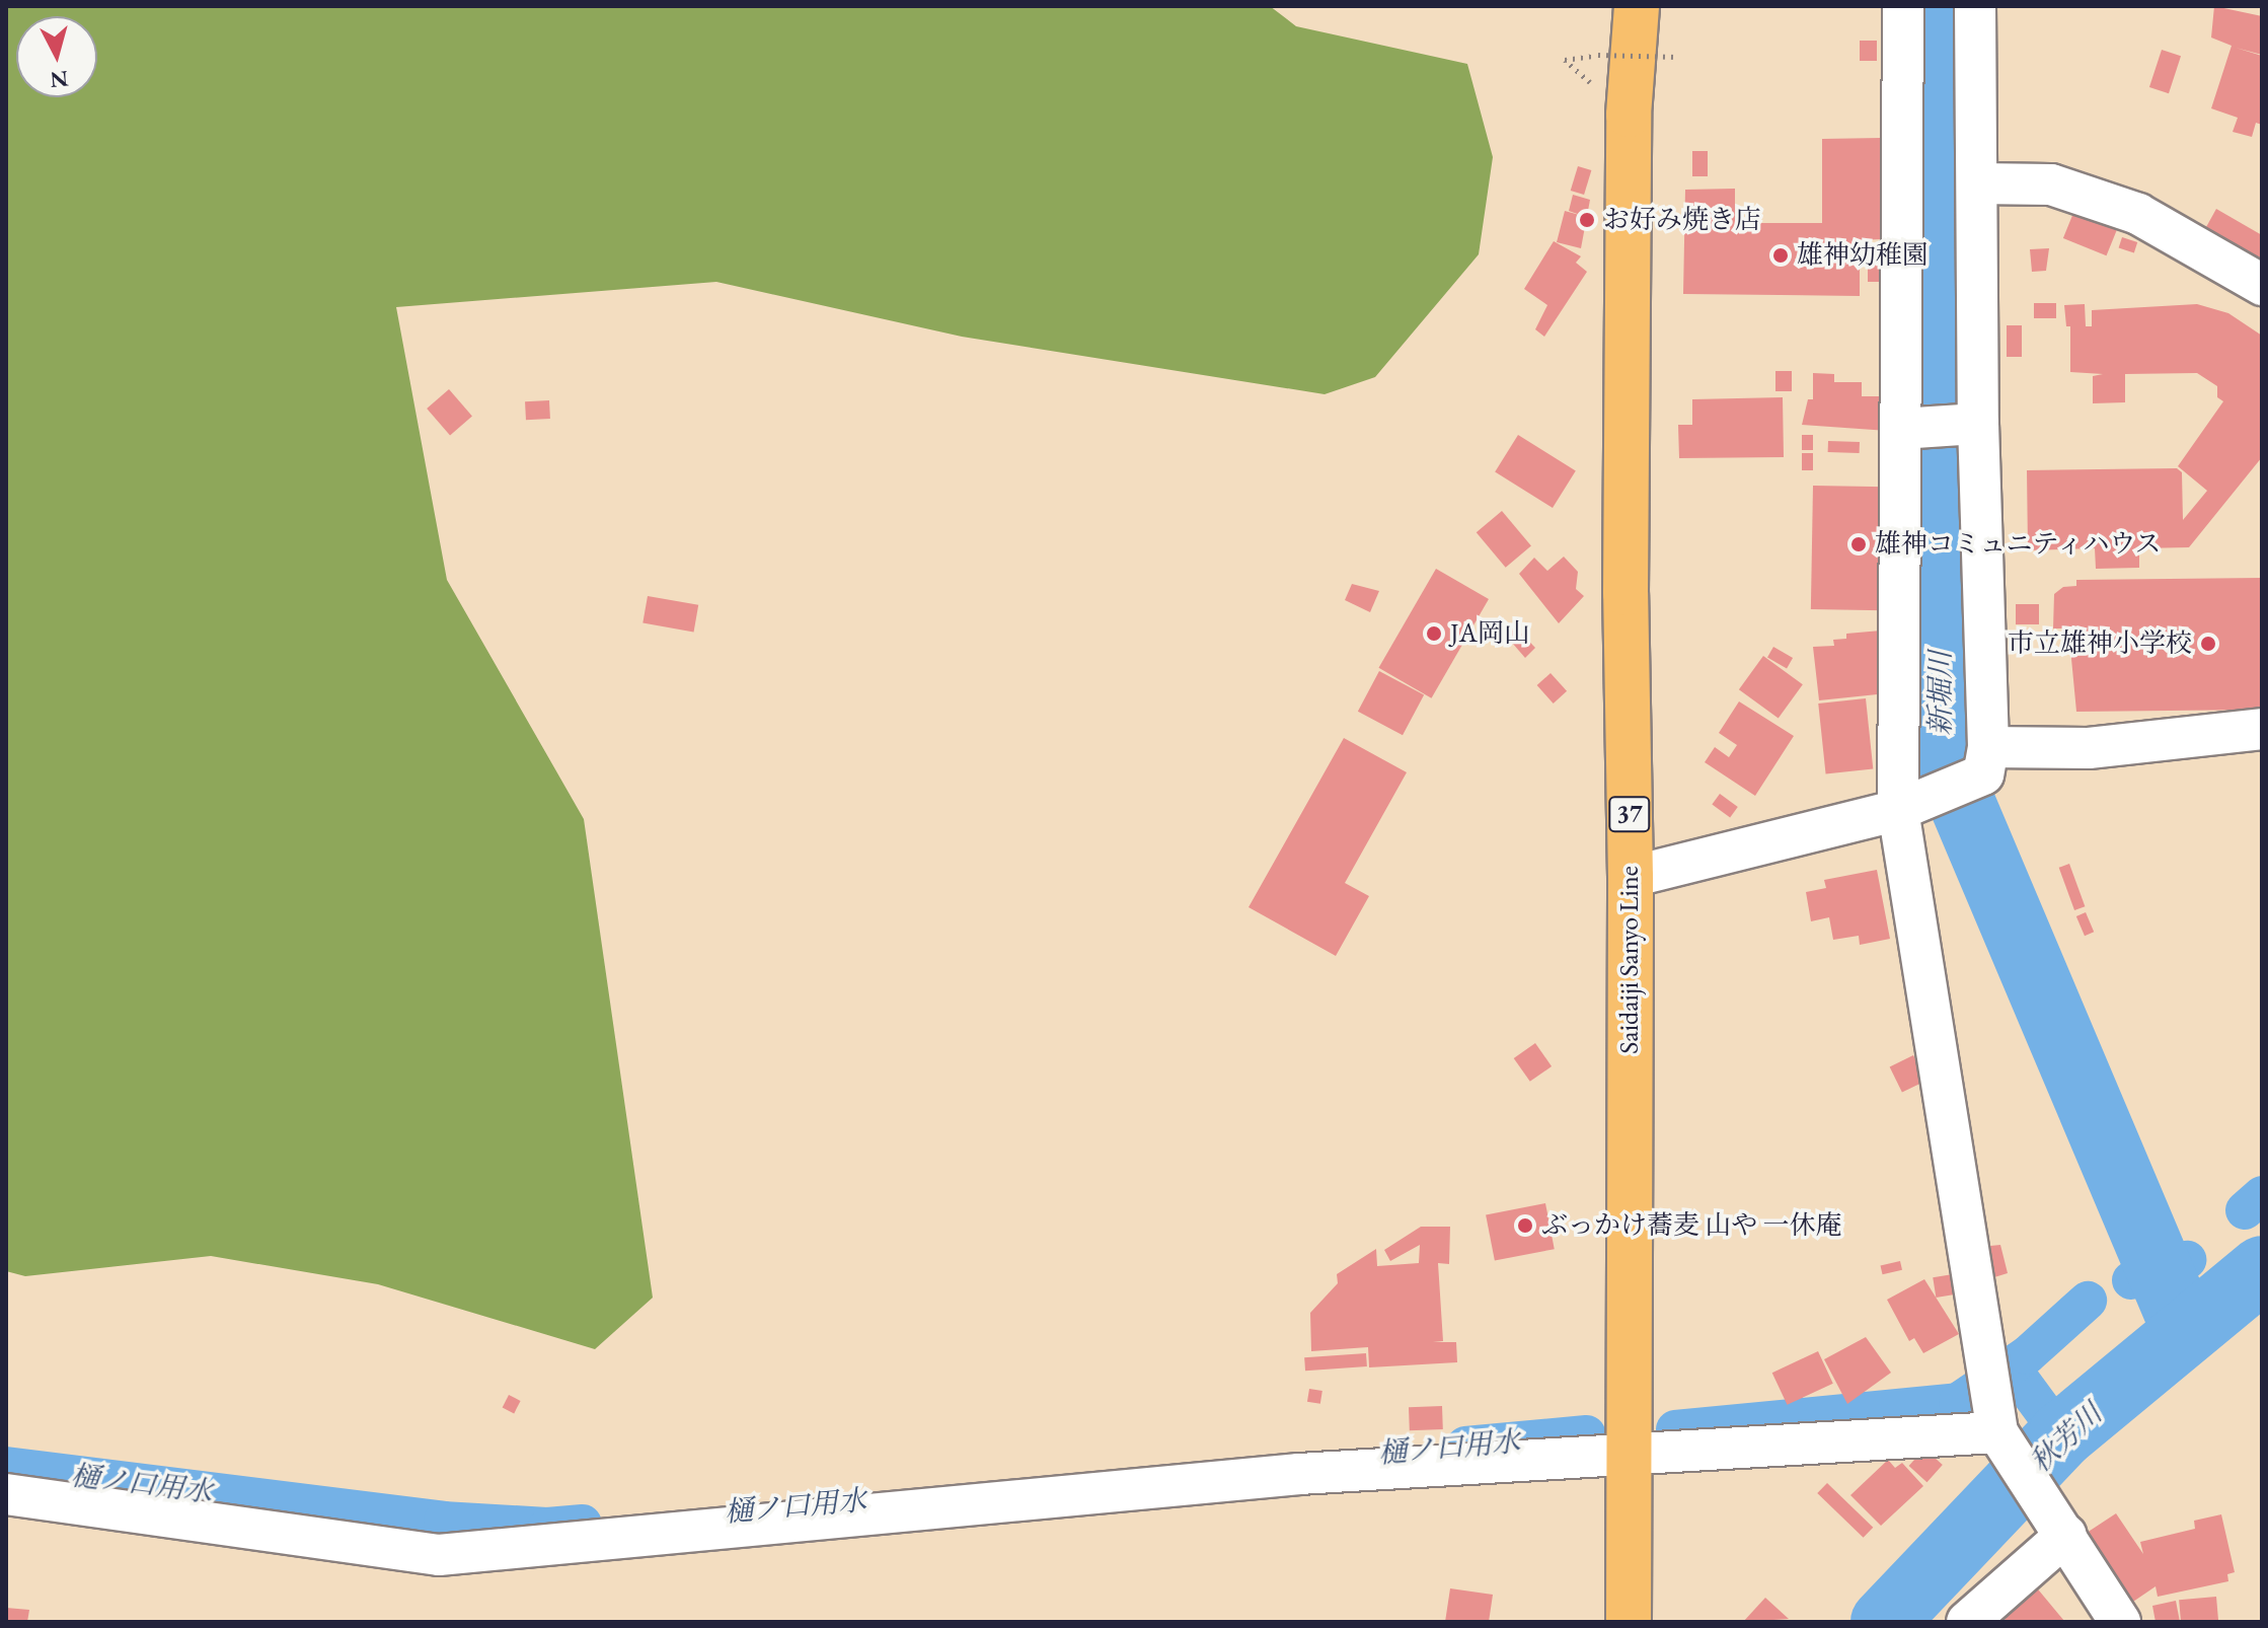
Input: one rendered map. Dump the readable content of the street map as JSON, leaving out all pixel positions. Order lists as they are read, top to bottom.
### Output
{
  "streets": {
    "main road": ["37", "Saidaiji Sanyo Line"]
  },
  "water": ["新堀川", "秋芳川", "樋ノ口用水"],
  "places": [
    "お好み焼き店",
    "雄神幼稚園",
    "雄神コミュニティハウス",
    "JA岡山",
    "市立雄神小学校",
    "ぶっかけ蕎麦 山や 一休庵"
  ],
  "north": "bottom"
}
